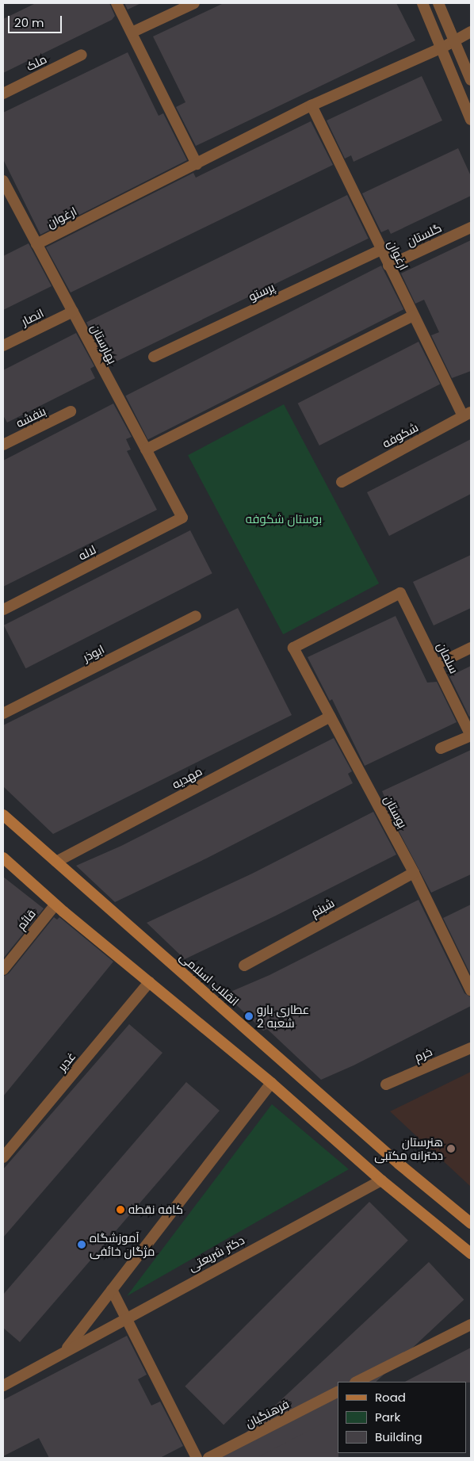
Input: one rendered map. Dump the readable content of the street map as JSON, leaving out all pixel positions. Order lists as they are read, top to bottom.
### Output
{
  "streets": {
    "main road": ["انقلاب اسلامی"],
    "street": [
      "ملک",
      "ارغوان",
      "گلستان",
      "پرستو",
      "انصار",
      "بهارستان",
      "بنفشه",
      "شکوفه",
      "لاله",
      "ابوذر",
      "سلمان",
      "مهدیه",
      "بوستان",
      "شبنم",
      "قائم",
      "خرم",
      "غدیر",
      "دکتر شریعتی",
      "فرهنگیان"
    ]
  },
  "crossings": [
    ["ارغوان", "گلستان"],
    ["ارغوان", "پرستو"],
    ["ارغوان", "بهارستان"],
    ["ارغوان", "شکوفه"],
    ["انصار", "بهارستان"],
    ["بهارستان", "لاله"],
    ["سلمان", "بوستان"],
    ["مهدیه", "بوستان"],
    ["مهدیه", "انقلاب اسلامی"],
    ["بوستان", "شبنم"]
  ],
  "parks": ["بوستان شکوفه"],
  "places": [
    "عطاری بارو شعبه 2",
    "هنرستان دخترانه مکتبی",
    "کافه نقطه",
    "آموزشگاه مژگان خائفی"
  ],
  "legend": ["Road", "Park", "Building"],
  "scale_bar": "20 m"
}
